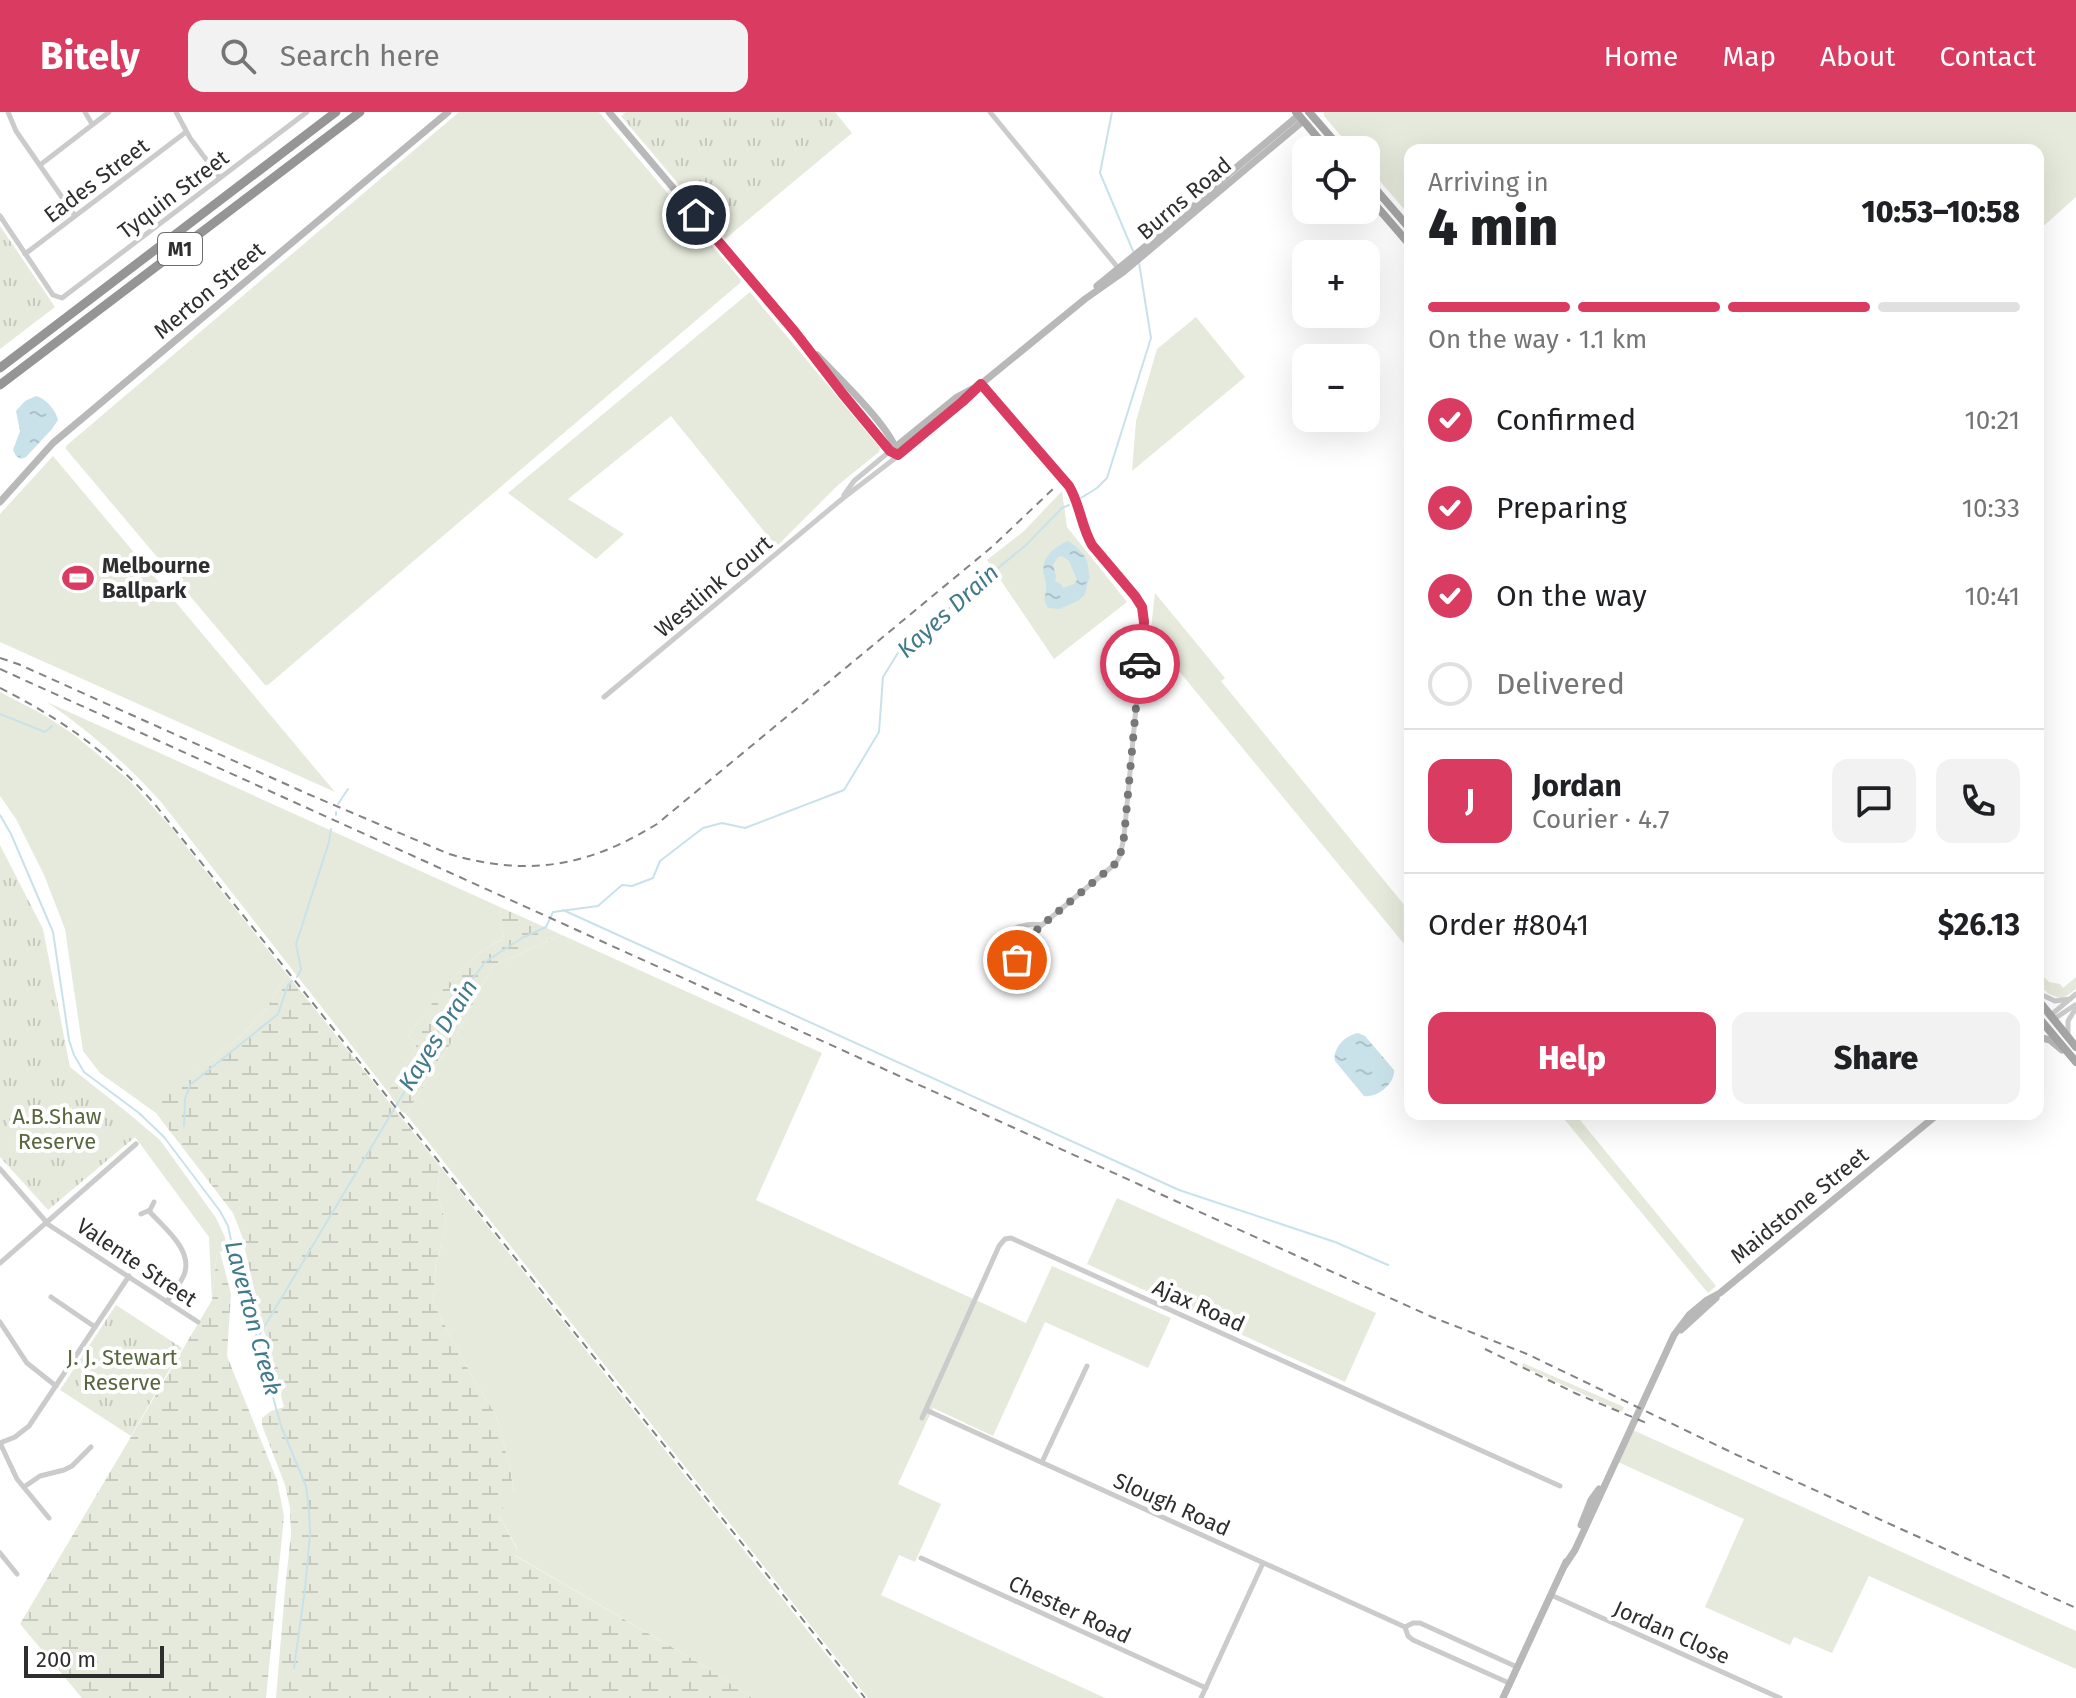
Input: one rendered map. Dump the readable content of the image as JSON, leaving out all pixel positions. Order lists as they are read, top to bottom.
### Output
{
  "streets": {
    "highway": ["M1"],
    "street": [
      "Eades Street",
      "Tyquin Street",
      "Burns Road",
      "Merton Street",
      "Westlink Court",
      "Maidstone Street",
      "Valente Street",
      "Ajax Road",
      "Slough Road",
      "Chester Road",
      "Jordan Close"
    ]
  },
  "crossings": [
    ["Eades Street", "Tyquin Street"],
    ["Burns Road", "Westlink Court"],
    ["Maidstone Street", "Slough Road"],
    ["Maidstone Street", "Jordan Close"],
    ["Ajax Road", "Slough Road"]
  ],
  "water": ["Kayes Drain", "Laverton Creek"],
  "parks": ["A.B.Shaw Reserve", "J. J. Stewart Reserve"],
  "places": {
    "sports": ["Melbourne Ballpark"]
  },
  "scale_bar": "200 m",
  "page": {
    "header": "Bitely",
    "search": "Search here",
    "nav": [
      "Home",
      "Map",
      "About",
      "Contact"
    ],
    "map_buttons": ["+", "−"],
    "heading": ["4 min", "Arriving in", "10:53–10:58"],
    "panel": [
      "Jordan",
      "Courier · 4.7",
      "Order #8041",
      "$26.13"
    ],
    "bar": "On the way · 1.1 km",
    "list": [
      ["Confirmed", "10:21"],
      ["Preparing", "10:33"],
      ["On the way", "10:41"],
      "Delivered"
    ],
    "round": "J",
    "buttons": ["Help", "Share"],
    "scale": "200 m"
  }
}
